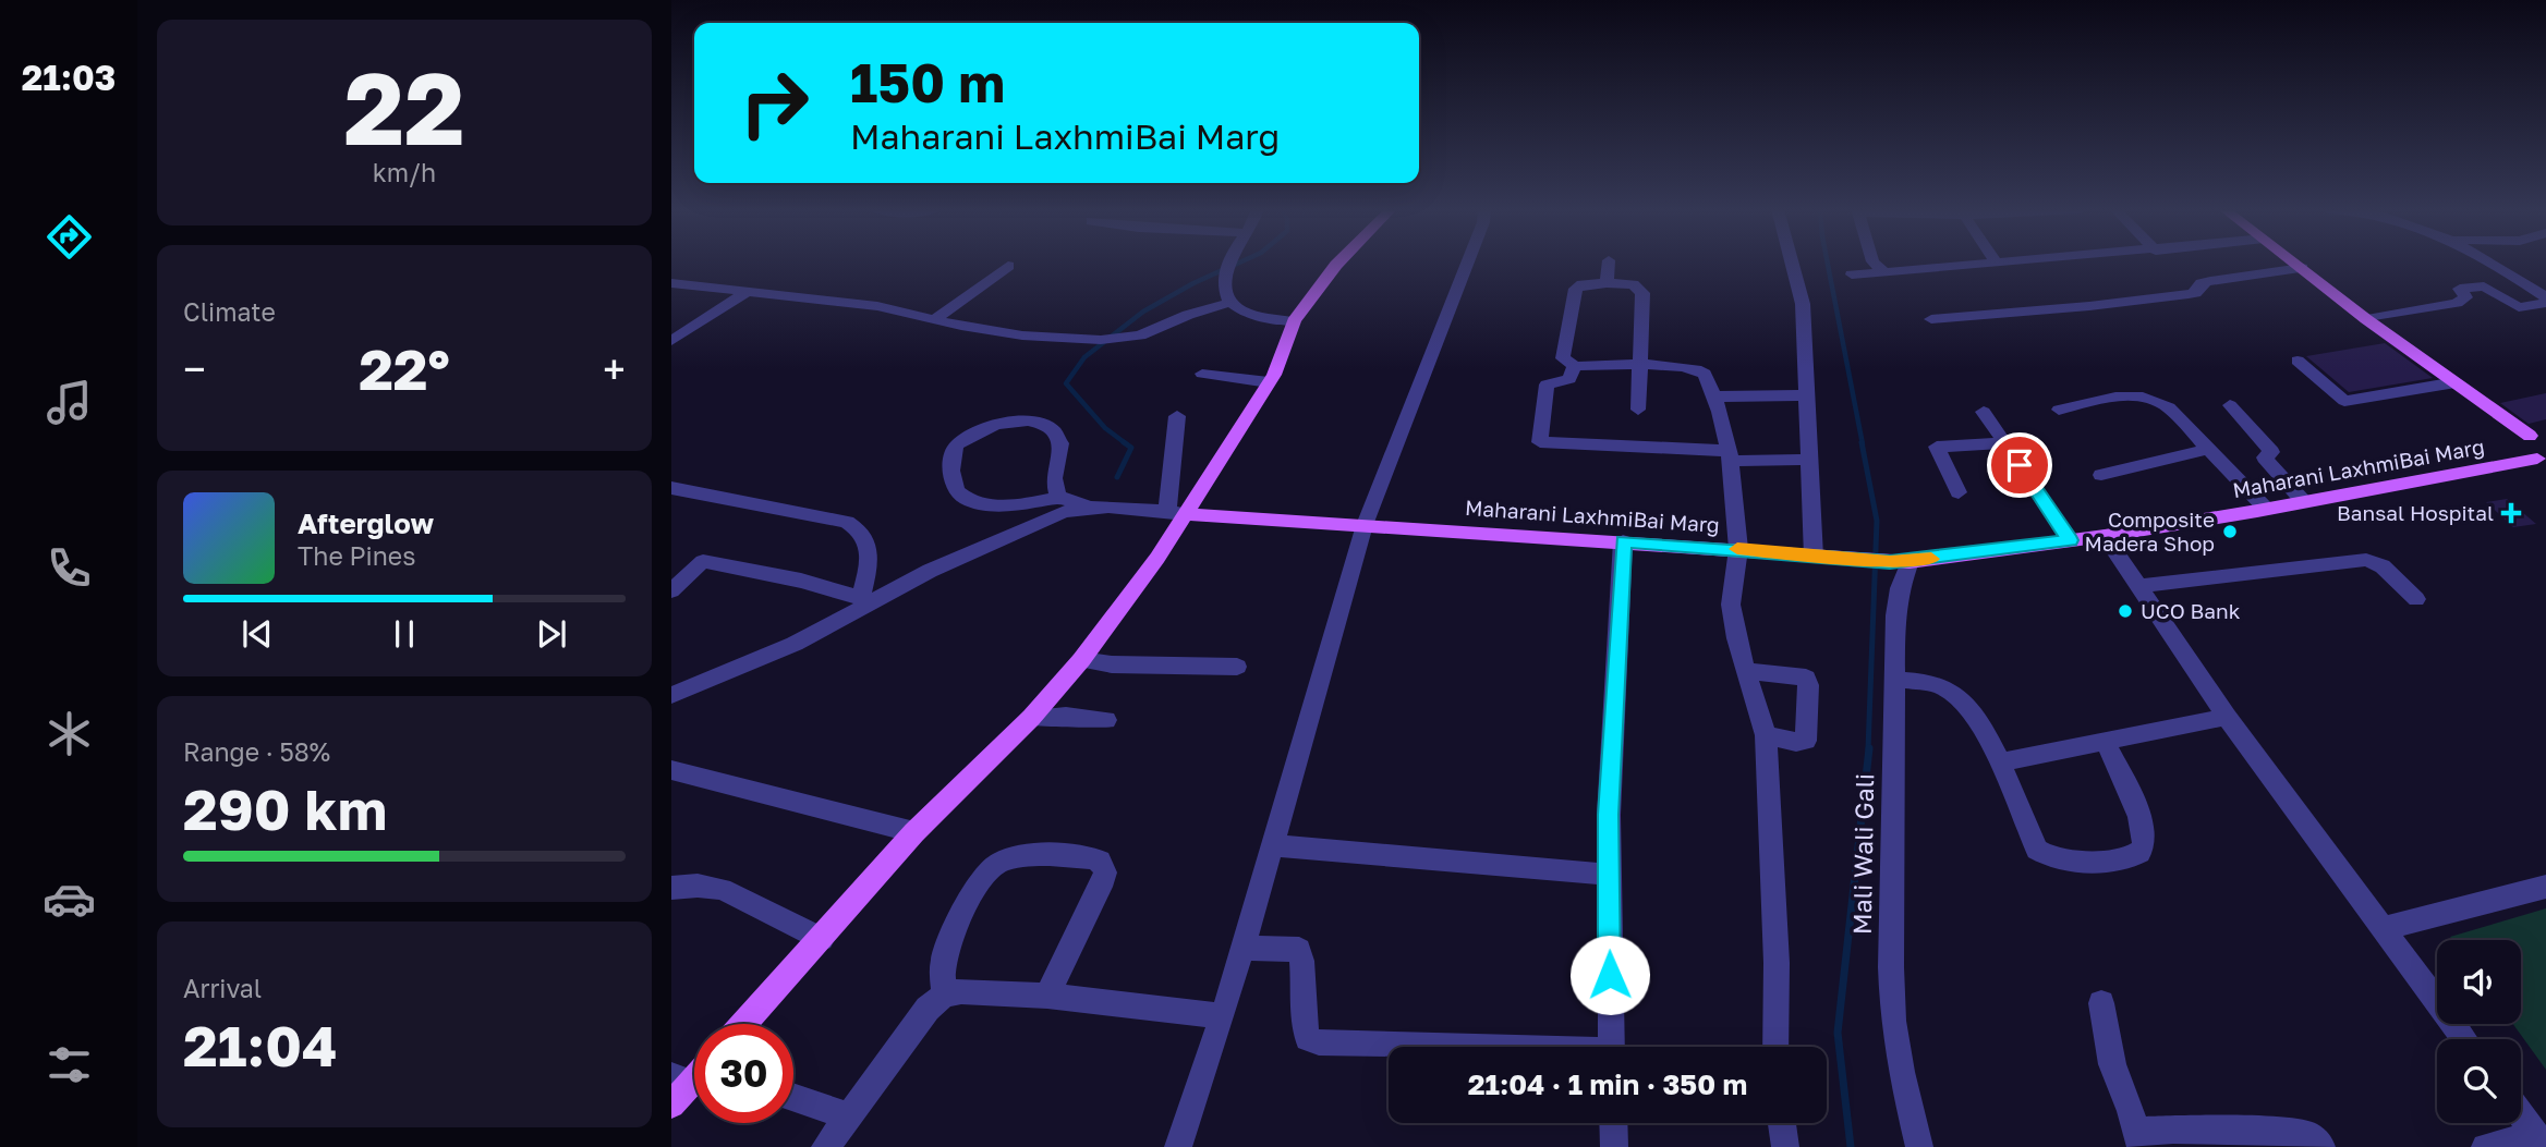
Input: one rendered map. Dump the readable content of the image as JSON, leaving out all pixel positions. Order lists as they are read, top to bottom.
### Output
{
  "streets": {
    "main road": ["Maharani LaxhmiBai Marg"],
    "street": ["Mali Wali Gali"]
  },
  "crossings": [
    ["Maharani LaxhmiBai Marg", "Mali Wali Gali"]
  ],
  "places": {
    "health": ["Bansal Hospital"],
    "other": ["Composite Madera Shop", "UCO Bank"]
  },
  "page": {
    "tabs": "21:03",
    "tile": [
      ["22", "km/h"],
      "Climate",
      ["Range · 58%", "290 km"],
      ["Arrival", "21:04"]
    ],
    "turn": ["150 m", "Maharani LaxhmiBai Marg"],
    "heat": ["−", "22°", "+"],
    "song": ["Afterglow", "The Pines"],
    "limit": "30",
    "trip": "21:04 · 1 min · 350 m"
  }
}
